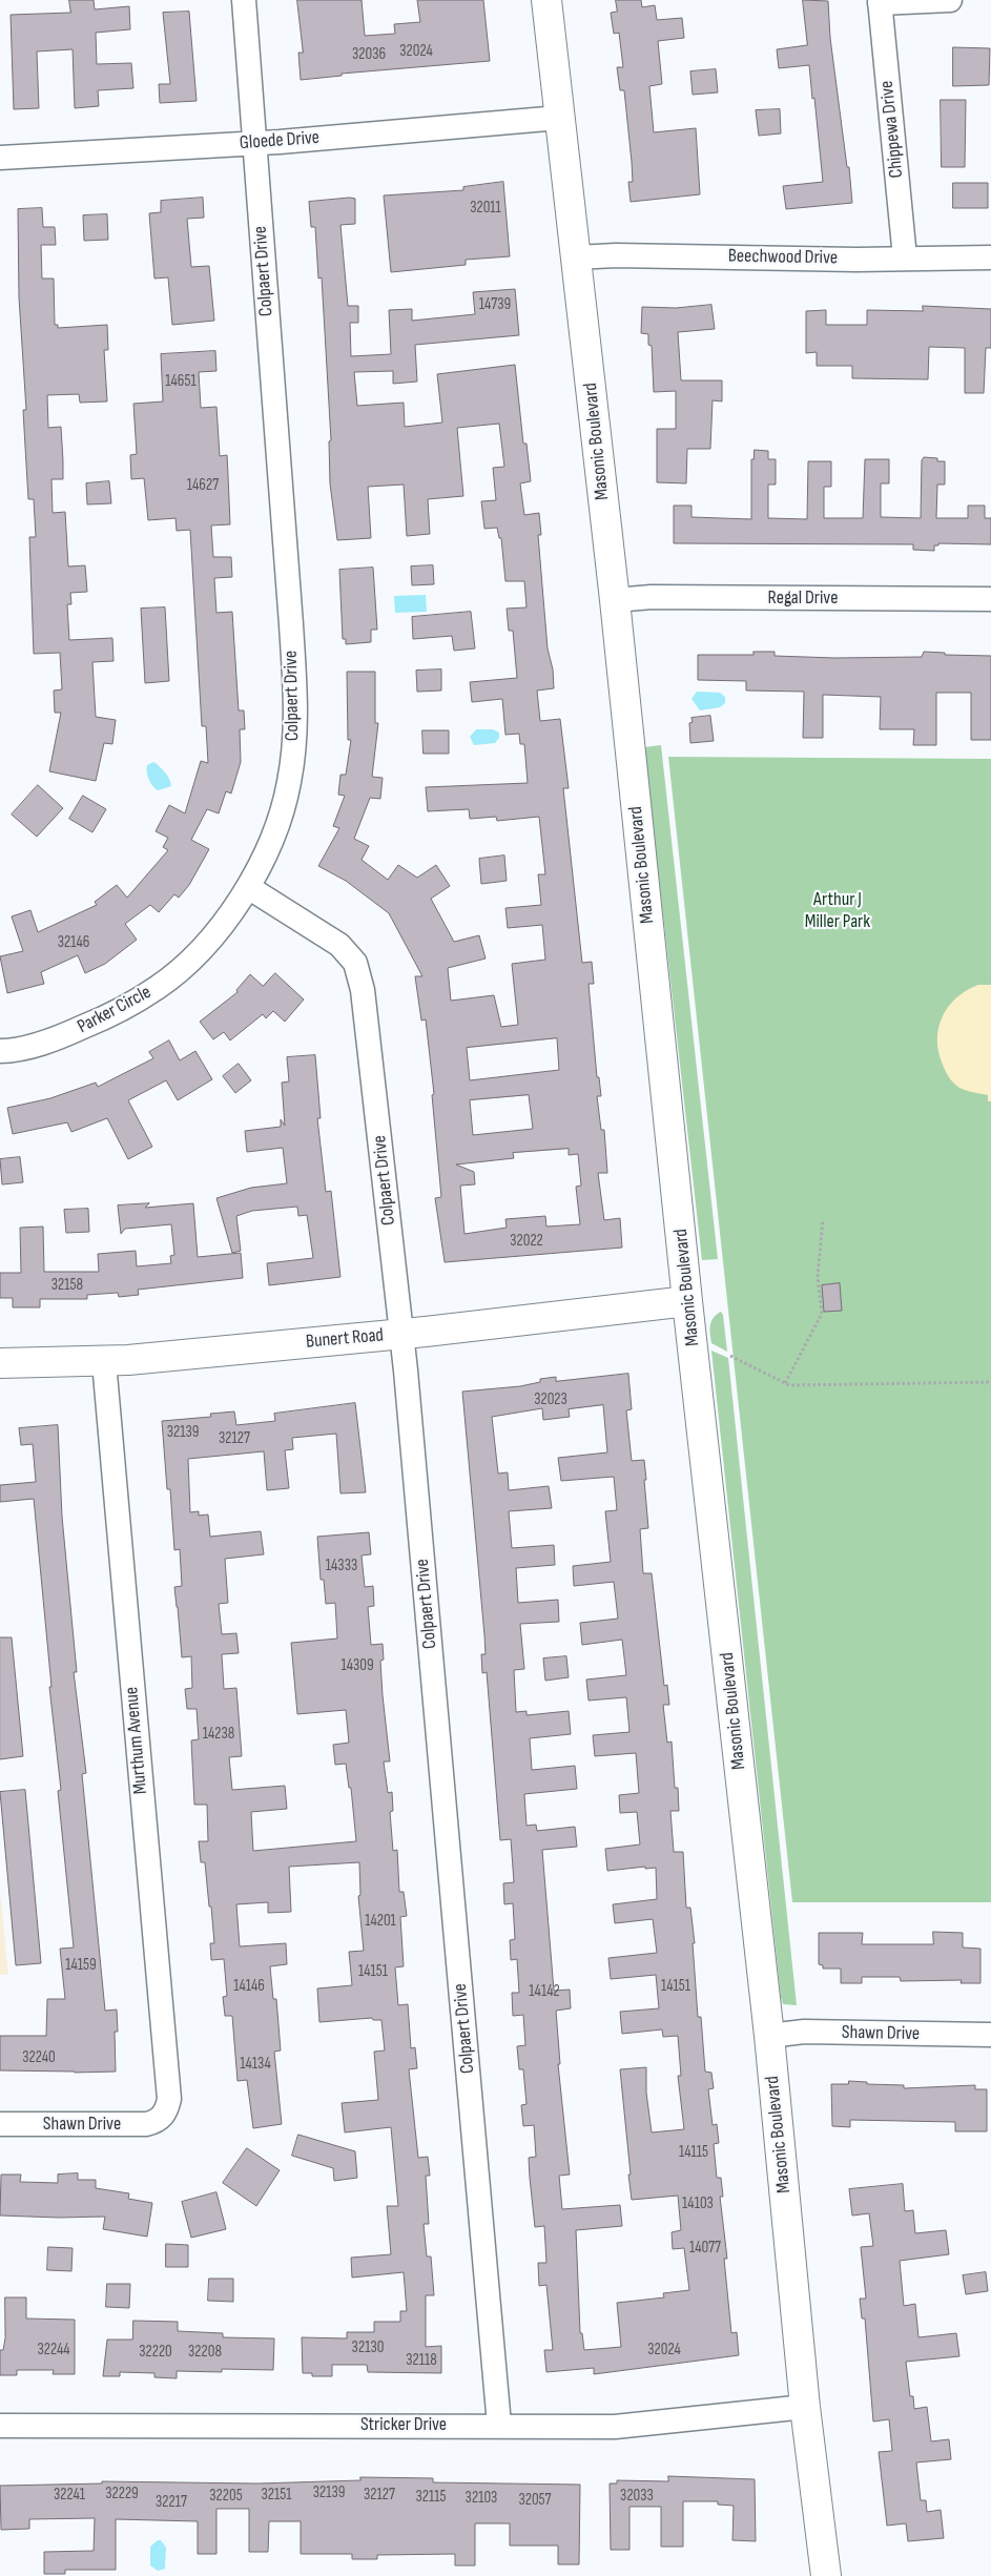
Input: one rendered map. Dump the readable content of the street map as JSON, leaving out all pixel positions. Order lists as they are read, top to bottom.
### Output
{
  "streets": {
    "street": [
      "Chippewa Drive",
      "Gloede Drive",
      "Beechwood Drive",
      "Colpaert Drive",
      "Masonic Boulevard",
      "Regal Drive",
      "Parker Circle",
      "Bunert Road",
      "Murthum Avenue",
      "Shawn Drive",
      "Stricker Drive"
    ]
  },
  "crossings": [
    ["Chippewa Drive", "Beechwood Drive"],
    ["Gloede Drive", "Colpaert Drive"],
    ["Gloede Drive", "Masonic Boulevard"],
    ["Beechwood Drive", "Masonic Boulevard"],
    ["Colpaert Drive", "Parker Circle"],
    ["Colpaert Drive", "Bunert Road"],
    ["Colpaert Drive", "Stricker Drive"],
    ["Masonic Boulevard", "Regal Drive"],
    ["Masonic Boulevard", "Bunert Road"],
    ["Masonic Boulevard", "Shawn Drive"],
    ["Masonic Boulevard", "Stricker Drive"],
    ["Bunert Road", "Murthum Avenue"],
    ["Murthum Avenue", "Shawn Drive"]
  ],
  "parks": ["Arthur J Miller Park"],
  "house_numbers": [
    "32024",
    "32036",
    "32011",
    "14739",
    "14651",
    "14627",
    "32146",
    "32022",
    "32158",
    "32023",
    "32139",
    "32127",
    "14333",
    "14309",
    "14238",
    "14201",
    "14159",
    "14151",
    "14146",
    "14151",
    "14142",
    "32240",
    "14134",
    "14115",
    "14103",
    "14077",
    "32130",
    "32244",
    "32024",
    "32220",
    "32208",
    "32118",
    "32139",
    "32229",
    "32241",
    "32151",
    "32127",
    "32205",
    "32033",
    "32115",
    "32103",
    "32057",
    "32217"
  ]
}
